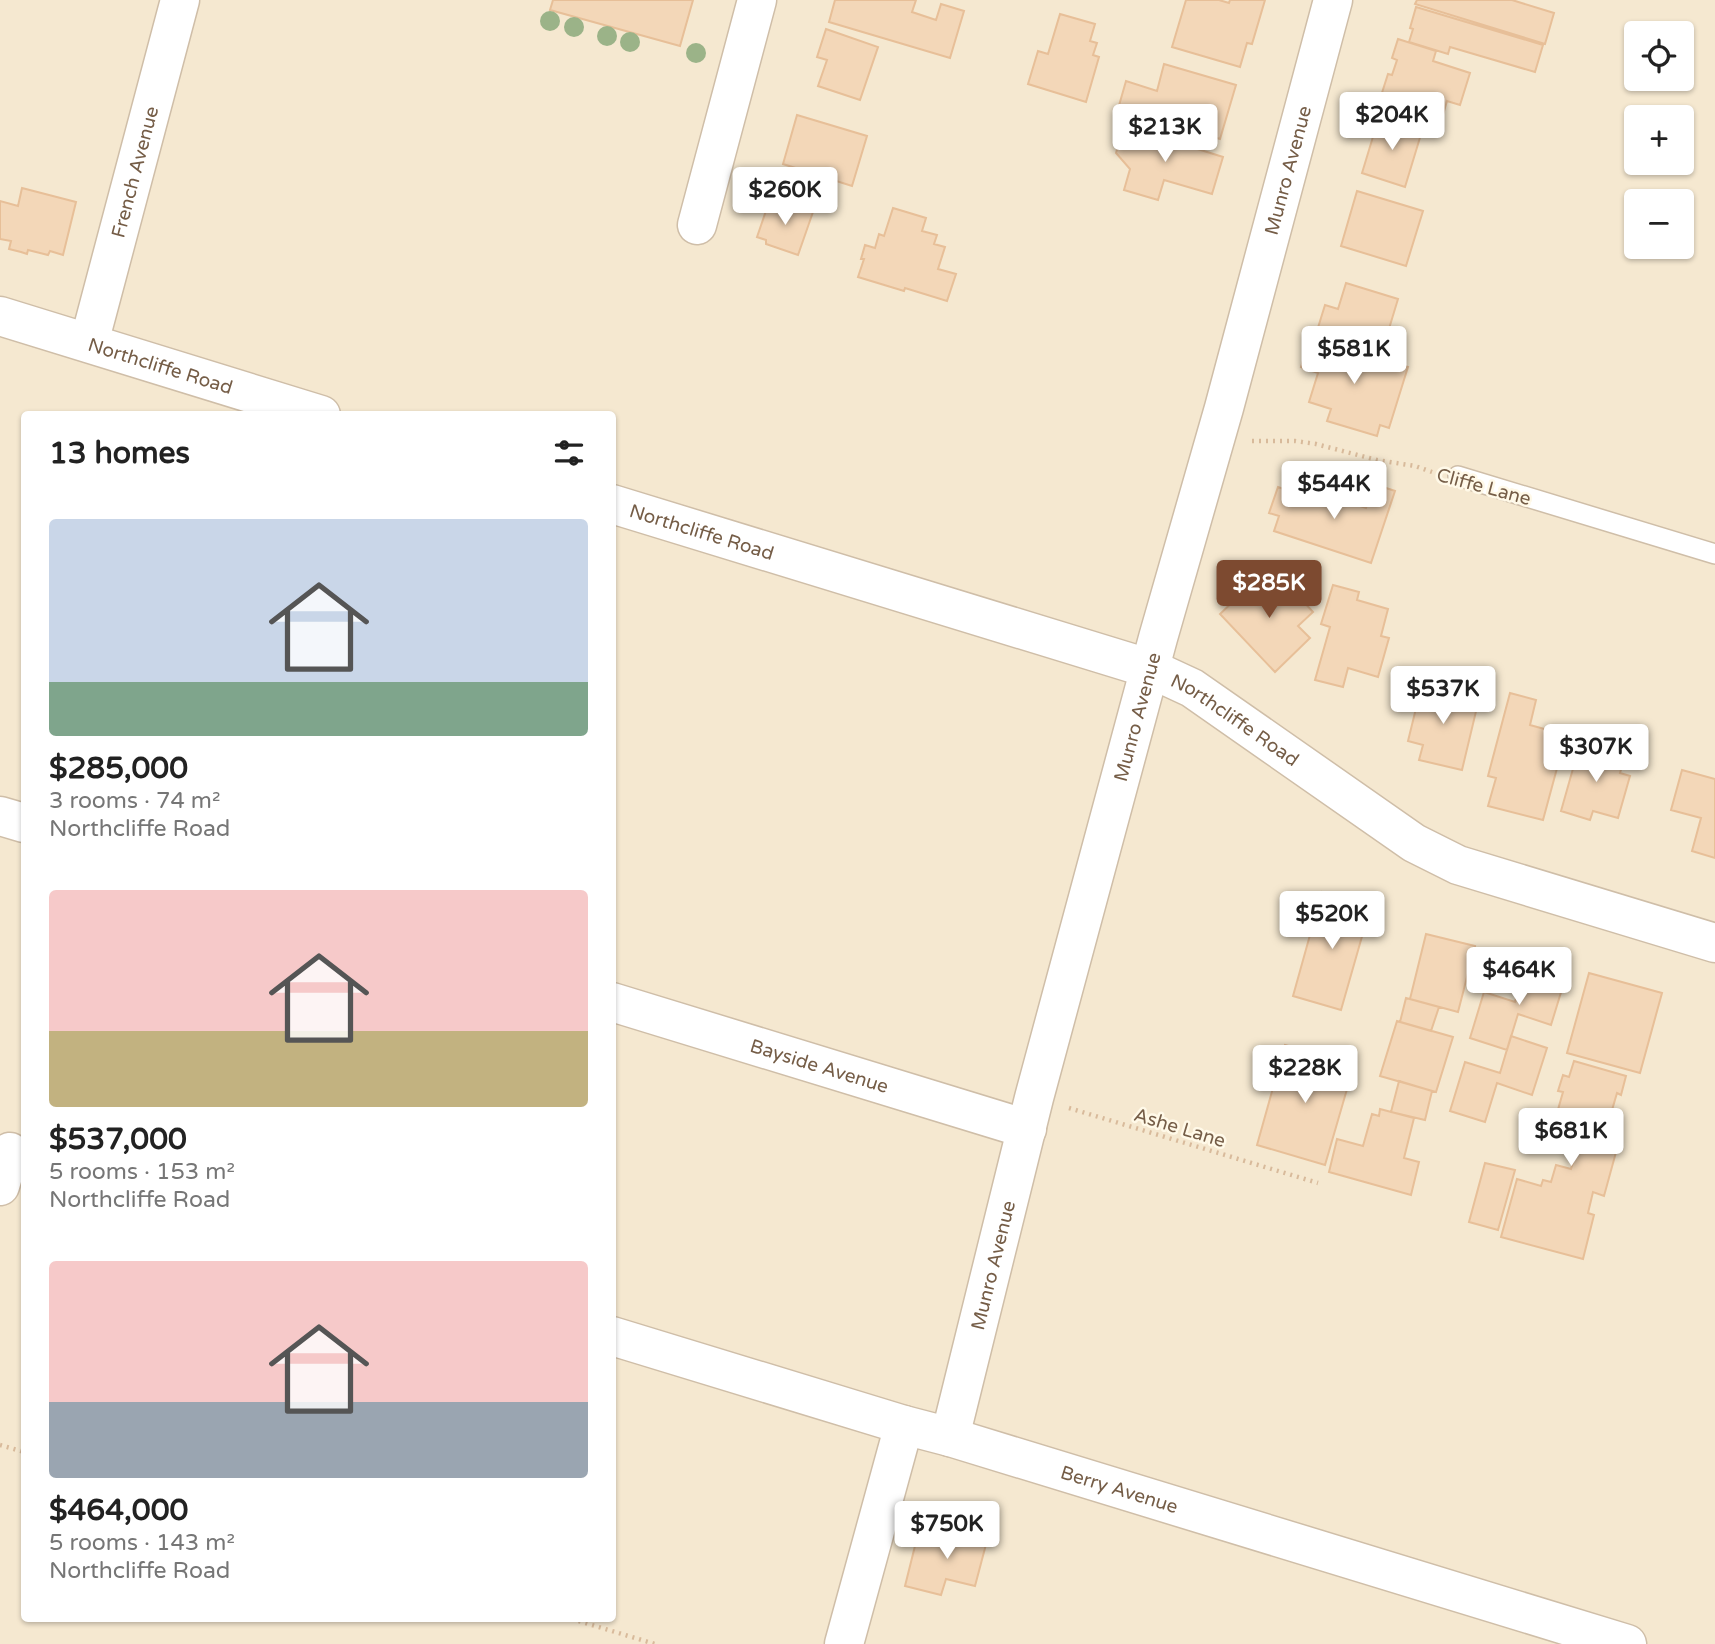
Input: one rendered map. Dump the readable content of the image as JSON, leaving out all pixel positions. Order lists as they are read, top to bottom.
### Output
{
  "streets": {
    "street": [
      "Munro Avenue",
      "French Avenue",
      "Northcliffe Road",
      "Bayside Avenue",
      "Berry Avenue"
    ],
    "lane": ["Cliffe Lane"],
    "path": ["Ashe Lane"]
  },
  "crossings": [
    ["Munro Avenue", "Northcliffe Road"],
    ["Munro Avenue", "Bayside Avenue"],
    ["Munro Avenue", "Ashe Lane"],
    ["Munro Avenue", "Berry Avenue"],
    ["French Avenue", "Northcliffe Road"],
    ["Bayside Avenue", "Ashe Lane"]
  ],
  "page": {
    "map_buttons": ["+", "−"],
    "price": [
      "$204K",
      "$213K",
      "$260K",
      "$581K",
      "$544K",
      "$285K",
      "$537K",
      "$307K",
      "$520K",
      "$464K",
      "$228K",
      "$681K",
      "$750K"
    ],
    "heading": "13 homes",
    "list": [
      {
        "name": "$285,000",
        "note": "3 rooms · 74 m² · Northcliffe Road"
      },
      {
        "name": "$537,000",
        "note": "5 rooms · 153 m² · Northcliffe Road"
      },
      {
        "name": "$464,000",
        "note": "5 rooms · 143 m² · Northcliffe Road"
      }
    ]
  }
}
